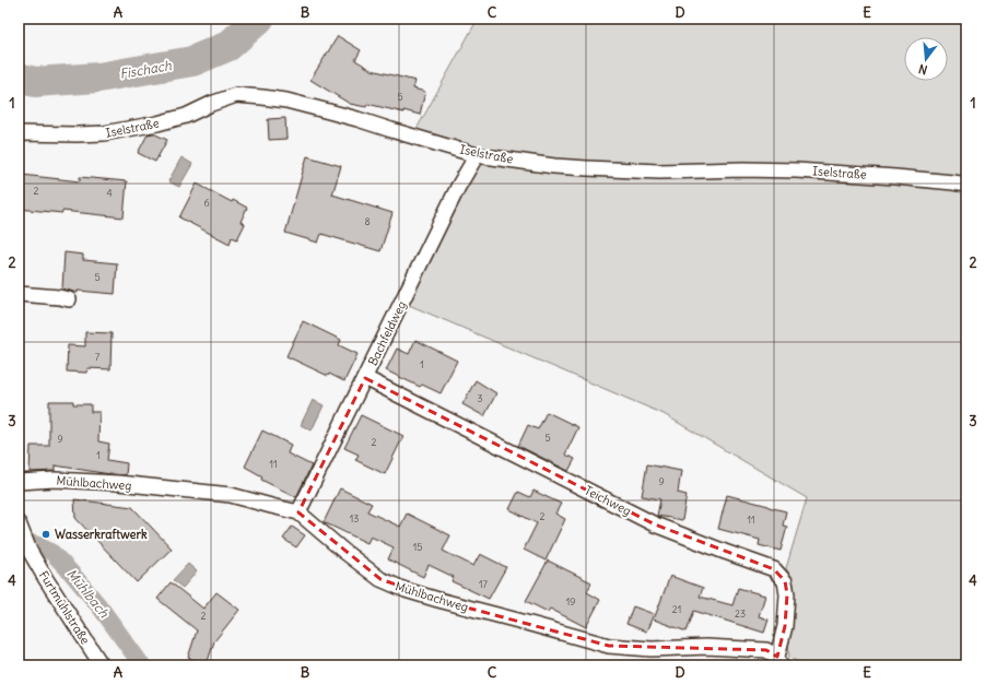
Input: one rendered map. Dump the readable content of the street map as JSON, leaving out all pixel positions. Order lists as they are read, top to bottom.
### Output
{
  "streets": {
    "street": [
      "Iselstraße",
      "Bachfeldweg",
      "Mühlbachweg",
      "Teichweg",
      "Furtmühlstraße"
    ]
  },
  "crossings": [
    ["Iselstraße", "Bachfeldweg"],
    ["Bachfeldweg", "Mühlbachweg"],
    ["Bachfeldweg", "Teichweg"],
    ["Mühlbachweg", "Teichweg"]
  ],
  "water": ["Fischach", "Mühlbach"],
  "places": ["Wasserkraftwerk"],
  "house_numbers": [
    "5",
    "2",
    "4",
    "6",
    "8",
    "5",
    "7",
    "1",
    "3",
    "5",
    "9",
    "2",
    "1",
    "11",
    "9",
    "2",
    "13",
    "11",
    "15",
    "17",
    "19",
    "21",
    "23",
    "2"
  ],
  "north": "bottom",
  "grid": {
    "columns": [
      "A",
      "B",
      "C",
      "D",
      "E"
    ],
    "rows": [
      "1",
      "2",
      "3",
      "4"
    ]
  }
}
